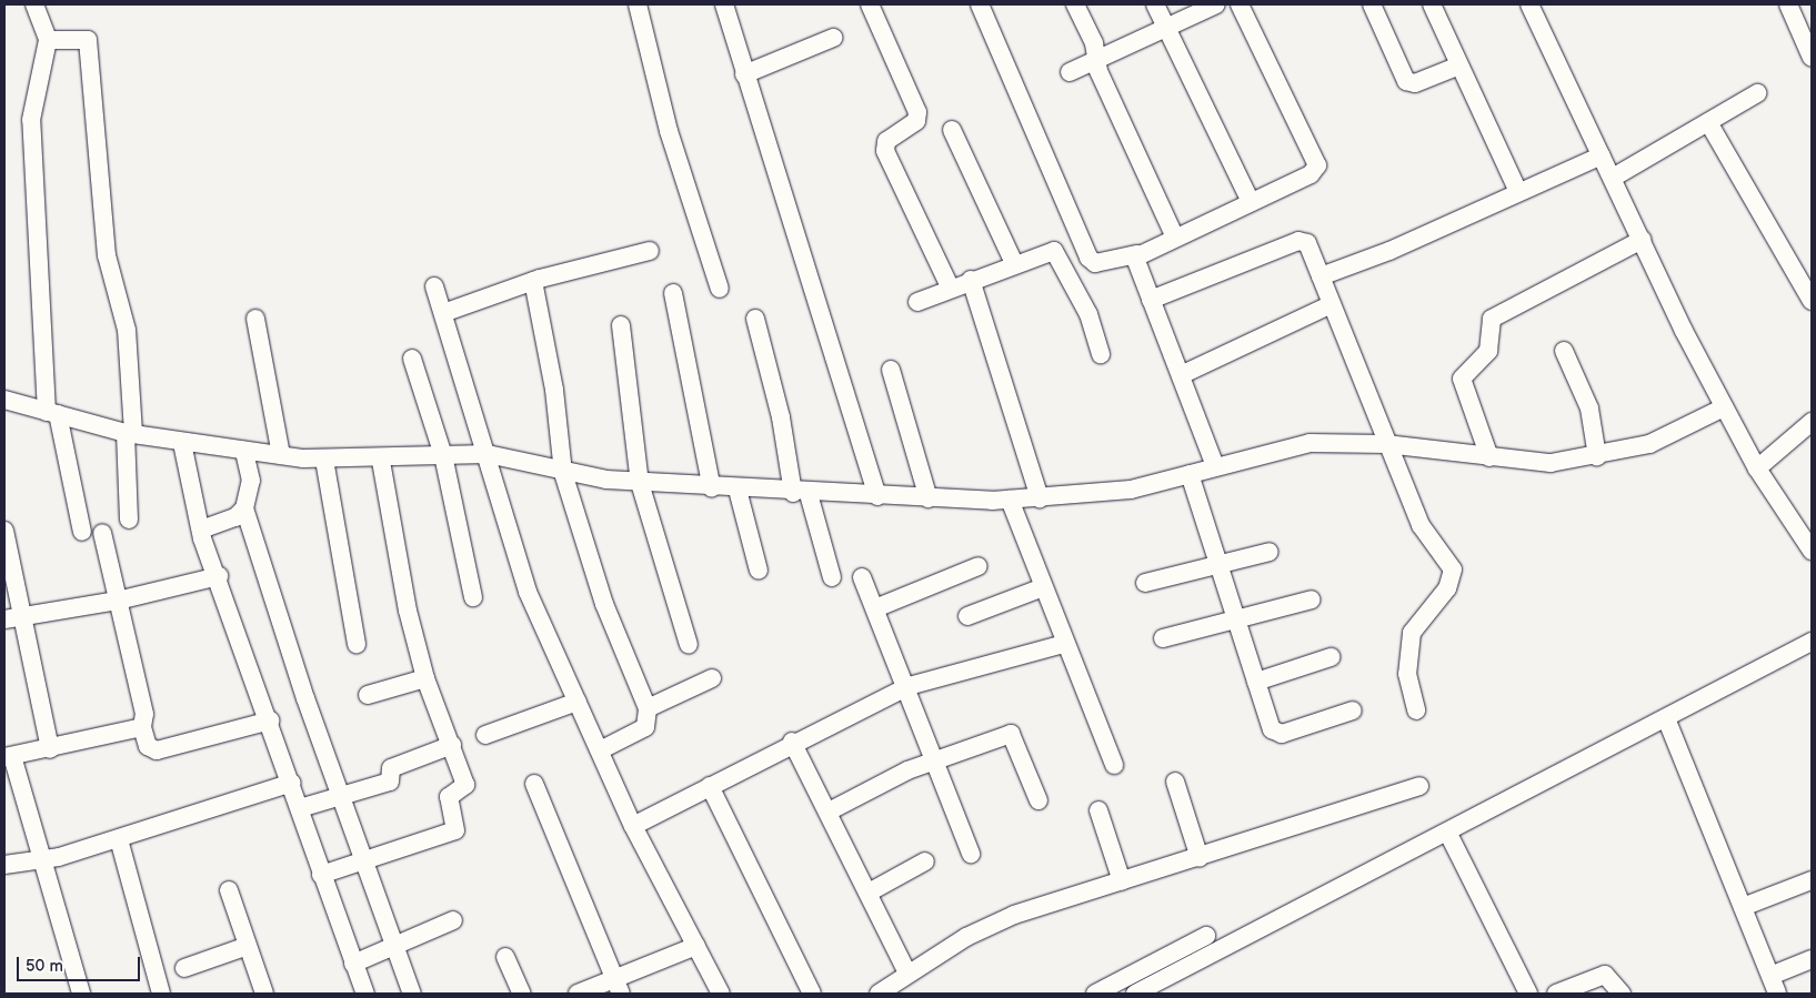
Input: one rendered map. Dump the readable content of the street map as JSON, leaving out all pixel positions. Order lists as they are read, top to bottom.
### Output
{
  "scale_bar": "50 m"
}
